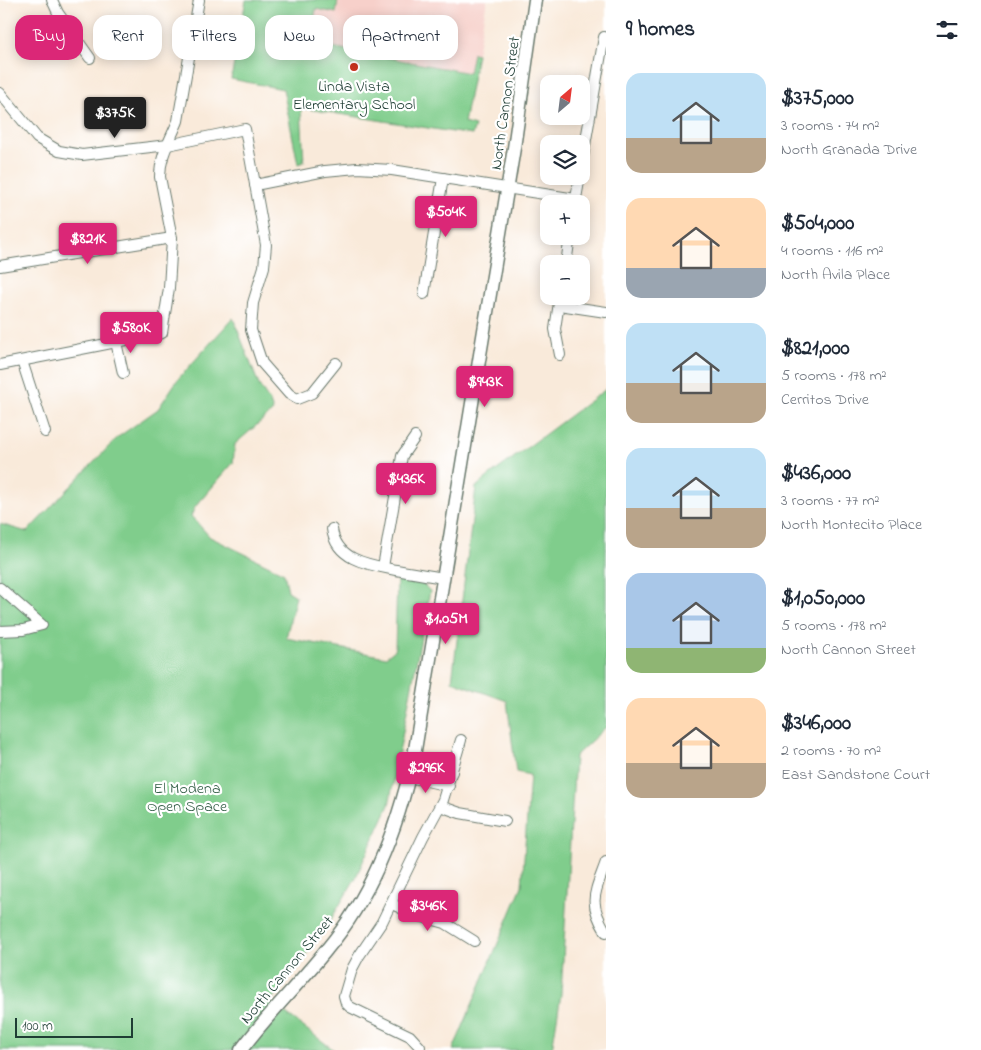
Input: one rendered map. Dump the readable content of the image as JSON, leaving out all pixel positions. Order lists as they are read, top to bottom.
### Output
{
  "streets": {
    "main road": ["North Cannon Street"]
  },
  "parks": ["El Modena Open Space"],
  "places": ["Linda Vista Elementary School"],
  "scale_bar": "100 m",
  "north": "top right",
  "page": {
    "heading": "9 homes",
    "chip": [
      "Buy",
      "Rent",
      "Filters",
      "New",
      "Apartment"
    ],
    "list": [
      {
        "name": "$375,000",
        "note": "3 rooms · 74 m² · North Granada Drive"
      },
      {
        "name": "$504,000",
        "note": "4 rooms · 116 m² · North Avila Place"
      },
      {
        "name": "$821,000",
        "note": "5 rooms · 178 m² · Cerritos Drive"
      },
      {
        "name": "$436,000",
        "note": "3 rooms · 77 m² · North Montecito Place"
      },
      {
        "name": "$1,050,000",
        "note": "5 rooms · 178 m² · North Cannon Street"
      },
      {
        "name": "$346,000",
        "note": "2 rooms · 70 m² · East Sandstone Court"
      }
    ],
    "map_buttons": ["+", "−"],
    "price": [
      "$375K",
      "$504K",
      "$821K",
      "$580K",
      "$943K",
      "$436K",
      "$1.05M",
      "$296K",
      "$346K"
    ],
    "scale": "100 m"
  }
}
